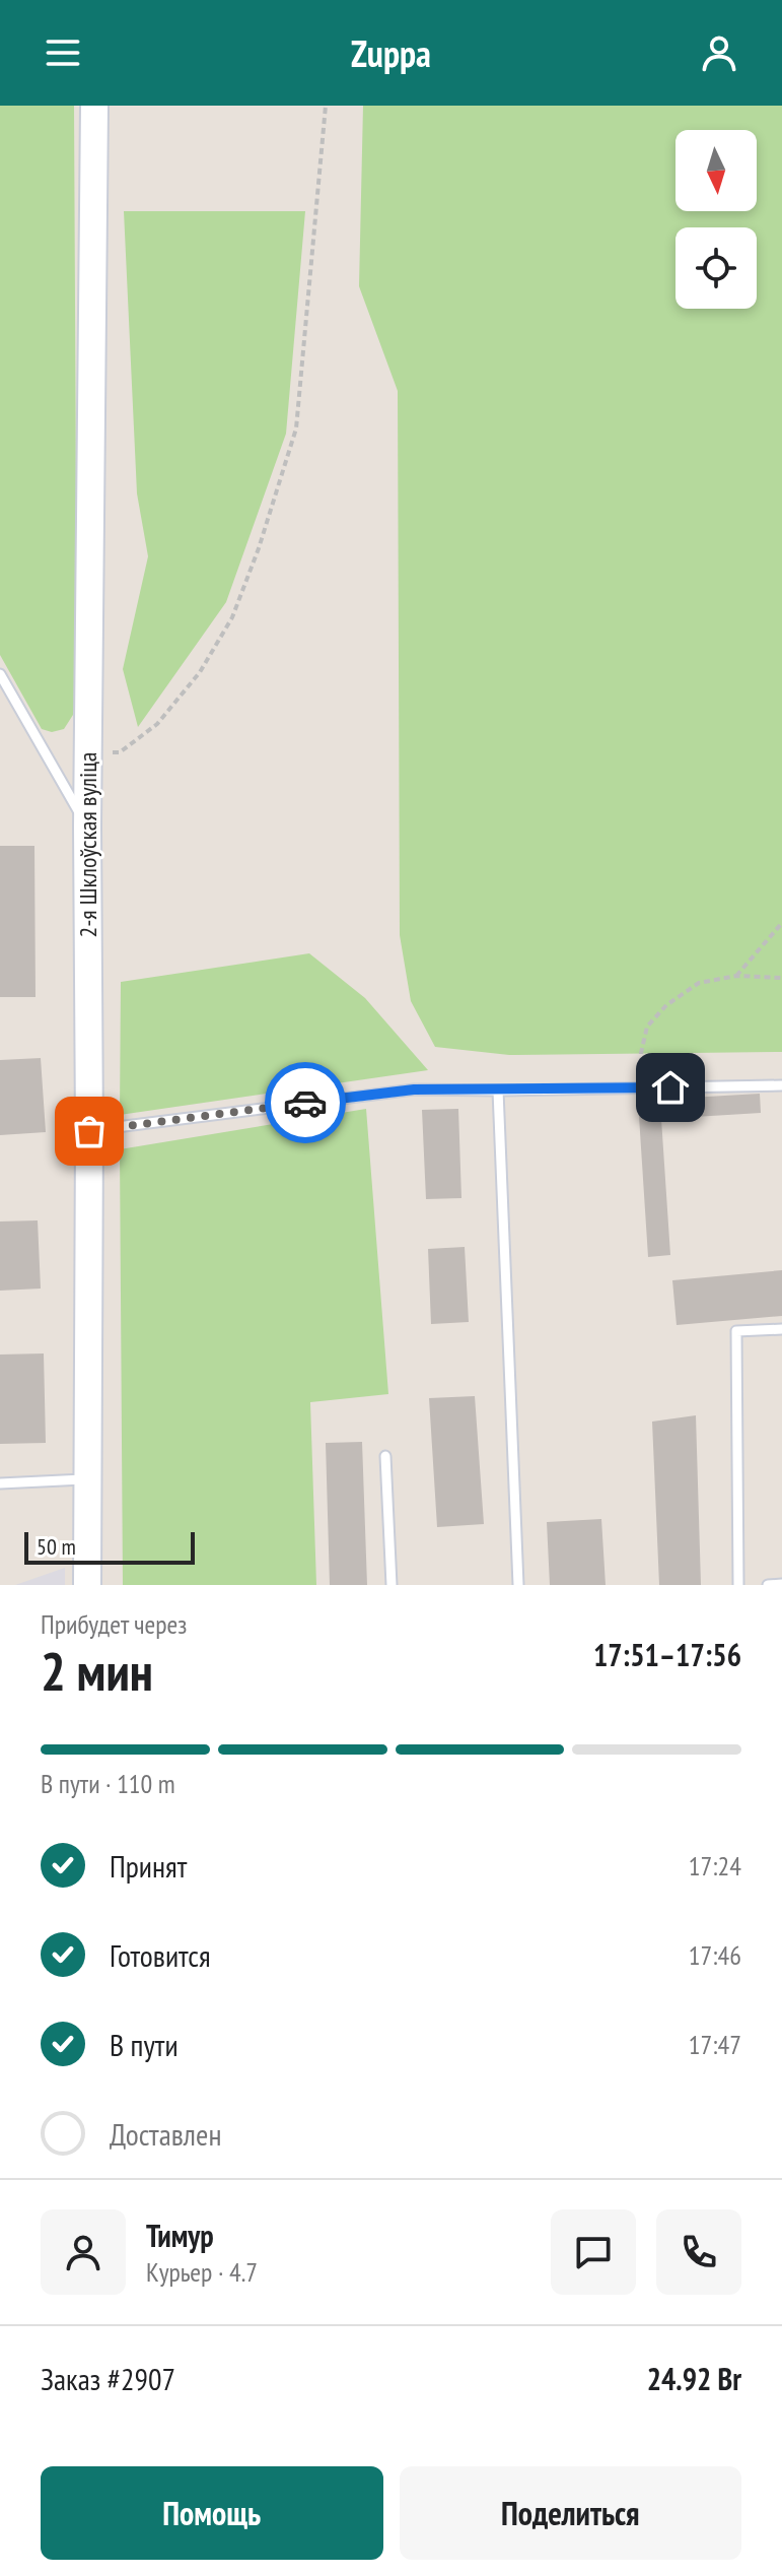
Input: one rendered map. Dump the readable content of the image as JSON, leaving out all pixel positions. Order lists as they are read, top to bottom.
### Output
{
  "streets": {
    "street": ["2-я Шклоўская вуліца"]
  },
  "scale_bar": "50 m",
  "north": "bottom",
  "page": {
    "header": "Zuppa",
    "scale": "50 m",
    "heading": ["2 мин", "Прибудет через", "17:51–17:56"],
    "panel": [
      "Тимур",
      "Курьер · 4.7",
      "Заказ #2907",
      "24.92 Br"
    ],
    "bar": "В пути · 110 m",
    "list": [
      ["Принят", "17:24"],
      ["Готовится", "17:46"],
      ["В пути", "17:47"],
      "Доставлен"
    ],
    "buttons": ["Помощь", "Поделиться"]
  }
}
